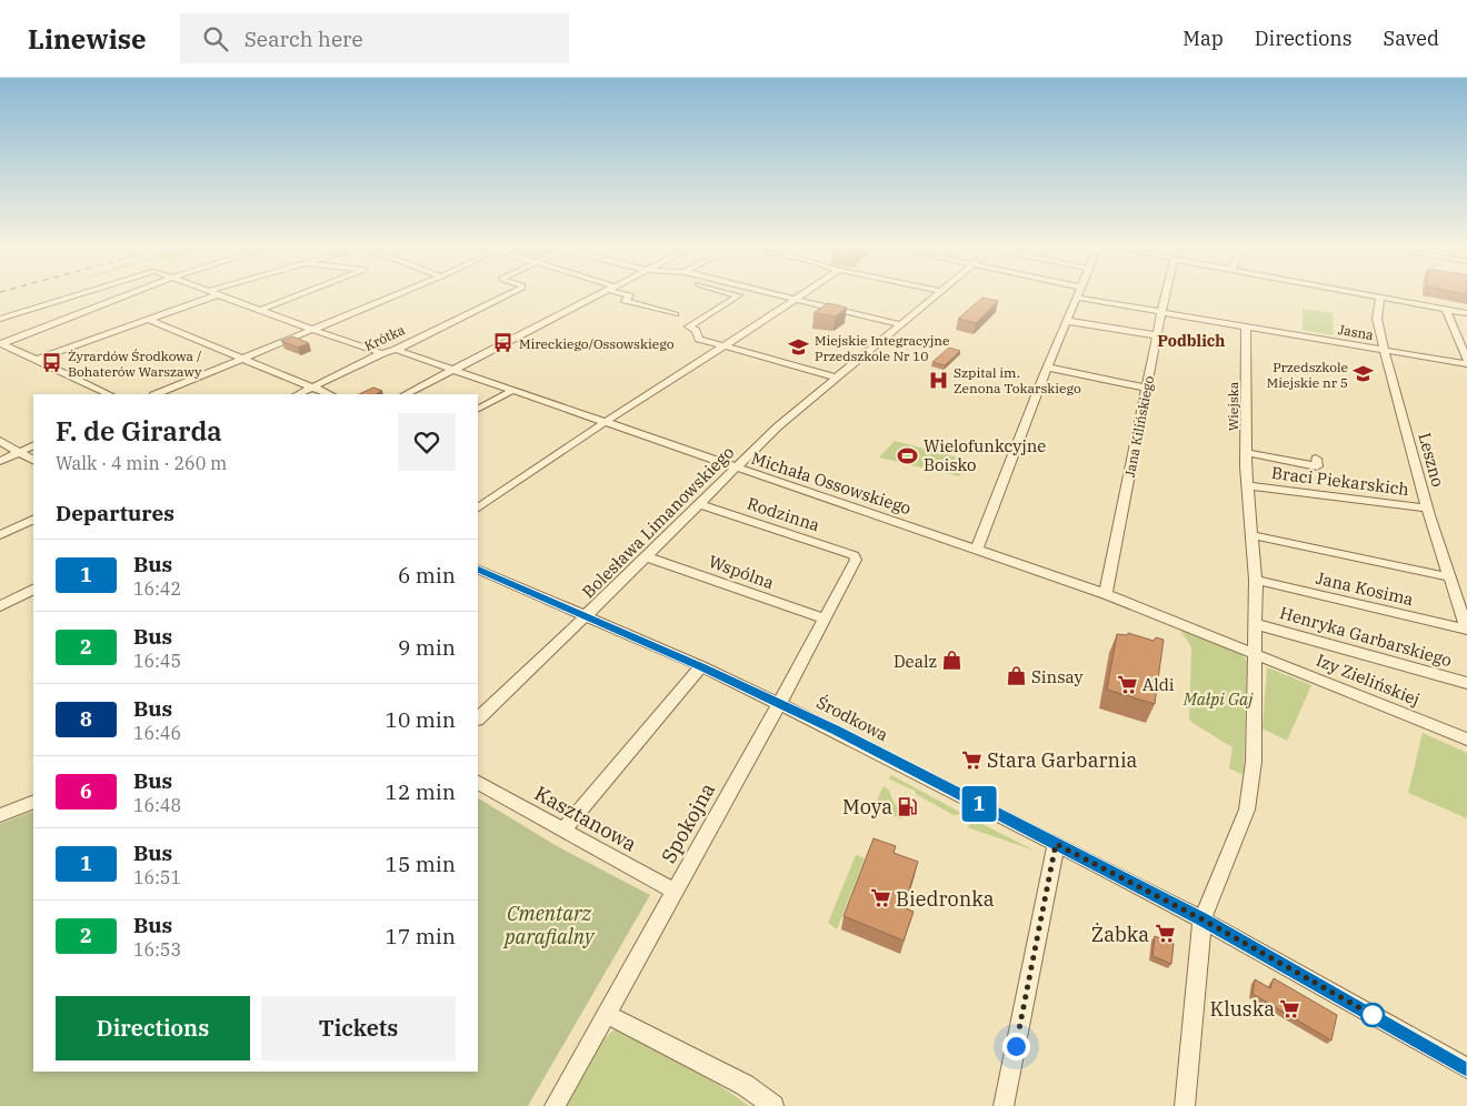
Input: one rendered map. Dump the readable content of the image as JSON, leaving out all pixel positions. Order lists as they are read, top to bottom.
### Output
{
  "streets": {
    "street": [
      "Jasna",
      "Krótka",
      "Wiejska",
      "Jana Kilińskiego",
      "Leszno",
      "Braci Piekarskich",
      "Michała Ossowskiego",
      "Rodzinna",
      "Bolesława Limanowskiego",
      "Wspólna",
      "Jana Kosima",
      "Henryka Garbarskiego",
      "Izy Zielińskiej",
      "Środkowa",
      "Kasztanowa",
      "Spokojna"
    ]
  },
  "crossings": [
    ["Jasna", "Wiejska"],
    ["Jasna", "Jana Kilińskiego"],
    ["Jasna", "Leszno"],
    ["Krótka", "Michała Ossowskiego"],
    ["Wiejska", "Braci Piekarskich"],
    ["Wiejska", "Michała Ossowskiego"],
    ["Wiejska", "Jana Kosima"],
    ["Wiejska", "Henryka Garbarskiego"],
    ["Wiejska", "Izy Zielińskiej"],
    ["Wiejska", "Środkowa"],
    ["Jana Kilińskiego", "Michała Ossowskiego"],
    ["Leszno", "Braci Piekarskich"],
    ["Leszno", "Jana Kosima"],
    ["Michała Ossowskiego", "Bolesława Limanowskiego"],
    ["Michała Ossowskiego", "Izy Zielińskiej"],
    ["Rodzinna", "Bolesława Limanowskiego"],
    ["Rodzinna", "Spokojna"],
    ["Bolesława Limanowskiego", "Wspólna"],
    ["Bolesława Limanowskiego", "Środkowa"],
    ["Wspólna", "Spokojna"],
    ["Środkowa", "Spokojna"],
    ["Kasztanowa", "Spokojna"]
  ],
  "districts": ["Podblich"],
  "parks": ["Małpi Gaj", "Cmentarz parafialny"],
  "places": {
    "bus stop": ["Mireckiego/Ossowskiego", "Żyrardów Środkowa / Bohaterów Warszawy"],
    "school or university": ["Miejskie Integracyjne Przedszkole Nr 10", "Przedszkole Miejskie nr 5"],
    "hospital": ["Szpital im. Zenona Tokarskiego"],
    "sports": ["Wielofunkcyjne Boisko"],
    "shop": ["Dealz", "Sinsay"],
    "supermarket": [
      "Aldi",
      "Stara Garbarnia",
      "Biedronka",
      "Żabka",
      "Kluska"
    ],
    "fuel station": ["Moya"]
  },
  "lines": ["bus line 1"],
  "page": {
    "header": "Linewise",
    "search": "Search here",
    "nav": ["Map", "Directions", "Saved"],
    "on_map": "1",
    "heading": [
      ["F. de Girarda", "Walk · 4 min · 260 m"],
      "Departures"
    ],
    "list": [
      {
        "mark": "1",
        "name": "Bus",
        "note": "16:42",
        "value": "6 min"
      },
      {
        "mark": "2",
        "name": "Bus",
        "note": "16:45",
        "value": "9 min"
      },
      {
        "mark": "8",
        "name": "Bus",
        "note": "16:46",
        "value": "10 min"
      },
      {
        "mark": "6",
        "name": "Bus",
        "note": "16:48",
        "value": "12 min"
      },
      {
        "mark": "1",
        "name": "Bus",
        "note": "16:51",
        "value": "15 min"
      },
      {
        "mark": "2",
        "name": "Bus",
        "note": "16:53",
        "value": "17 min"
      }
    ],
    "buttons": ["Directions", "Tickets"]
  }
}
